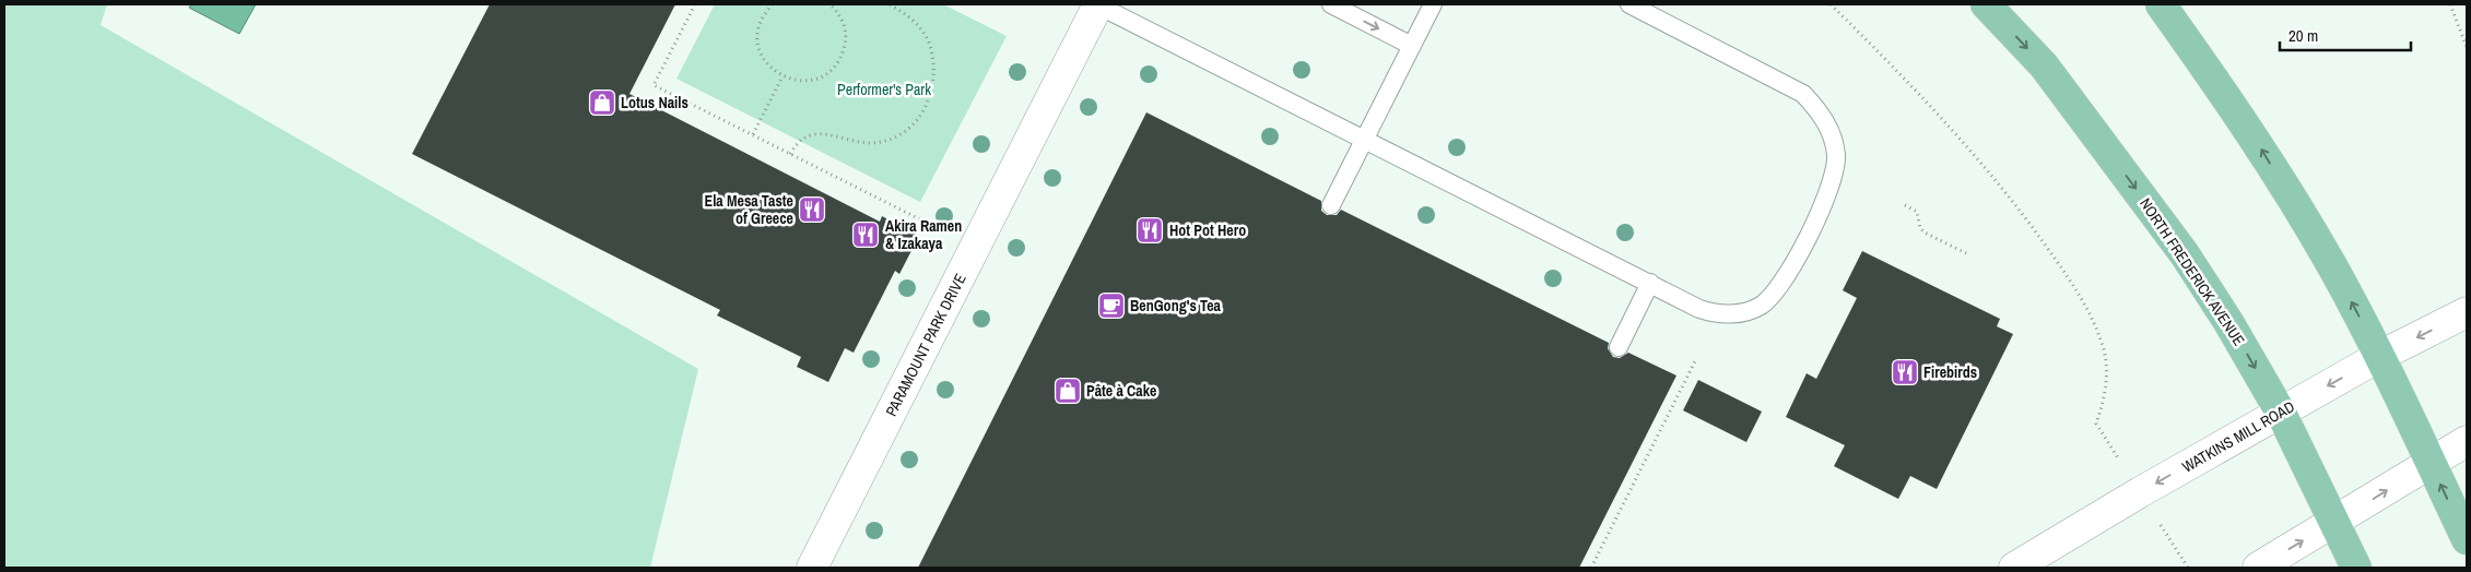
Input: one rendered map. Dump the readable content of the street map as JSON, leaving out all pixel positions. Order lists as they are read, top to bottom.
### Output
{
  "streets": {
    "main road": ["NORTH FREDERICK AVENUE"],
    "street": ["PARAMOUNT PARK DRIVE", "WATKINS MILL ROAD"]
  },
  "crossings": [
    ["NORTH FREDERICK AVENUE", "WATKINS MILL ROAD"]
  ],
  "parks": ["Performer's Park"],
  "places": {
    "shop": ["Lotus Nails", "Pâte à Cake"],
    "restaurant": [
      "Ela Mesa Taste of Greece",
      "Hot Pot Hero",
      "Akira Ramen & Izakaya",
      "Firebirds"
    ],
    "cafe": ["BenGong's Tea"]
  },
  "scale_bar": "20 m"
}
